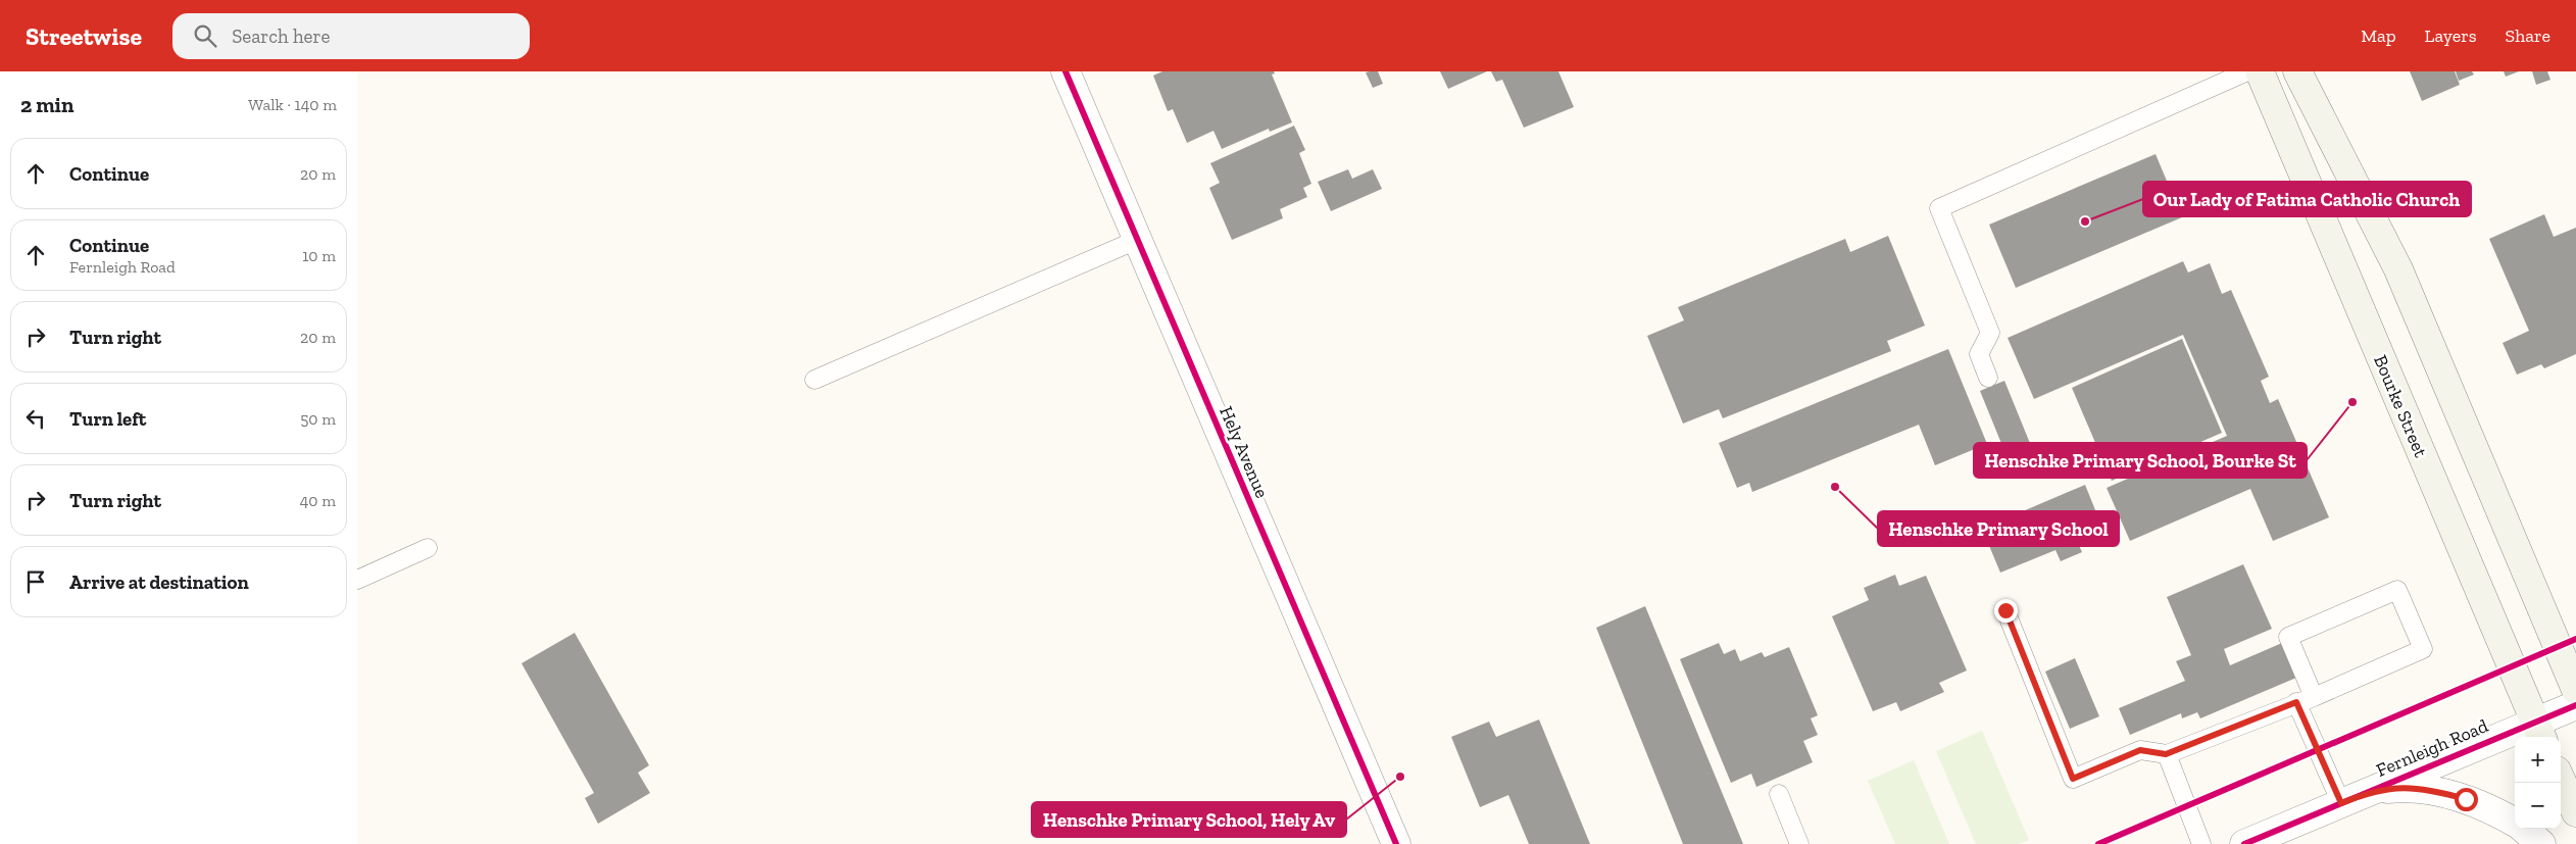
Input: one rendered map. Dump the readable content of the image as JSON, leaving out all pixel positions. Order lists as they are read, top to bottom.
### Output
{
  "streets": {
    "main road": ["Bourke Street"],
    "street": ["Hely Avenue", "Fernleigh Road"]
  },
  "crossings": [
    ["Bourke Street", "Fernleigh Road"]
  ],
  "places": [
    "Our Lady of Fatima Catholic Church",
    "Henschke Primary School, Bourke St",
    "Henschke Primary School",
    "Henschke Primary School, Hely Av"
  ],
  "page": {
    "header": "Streetwise",
    "search": "Search here",
    "nav": ["Map", "Layers", "Share"],
    "heading": ["2 min", "Walk · 140 m"],
    "list": [
      ["Continue", "20 m"],
      ["Continue", "Fernleigh Road", "10 m"],
      ["Turn right", "20 m"],
      ["Turn left", "50 m"],
      ["Turn right", "40 m"],
      "Arrive at destination"
    ],
    "map_buttons": ["+", "−"]
  }
}
